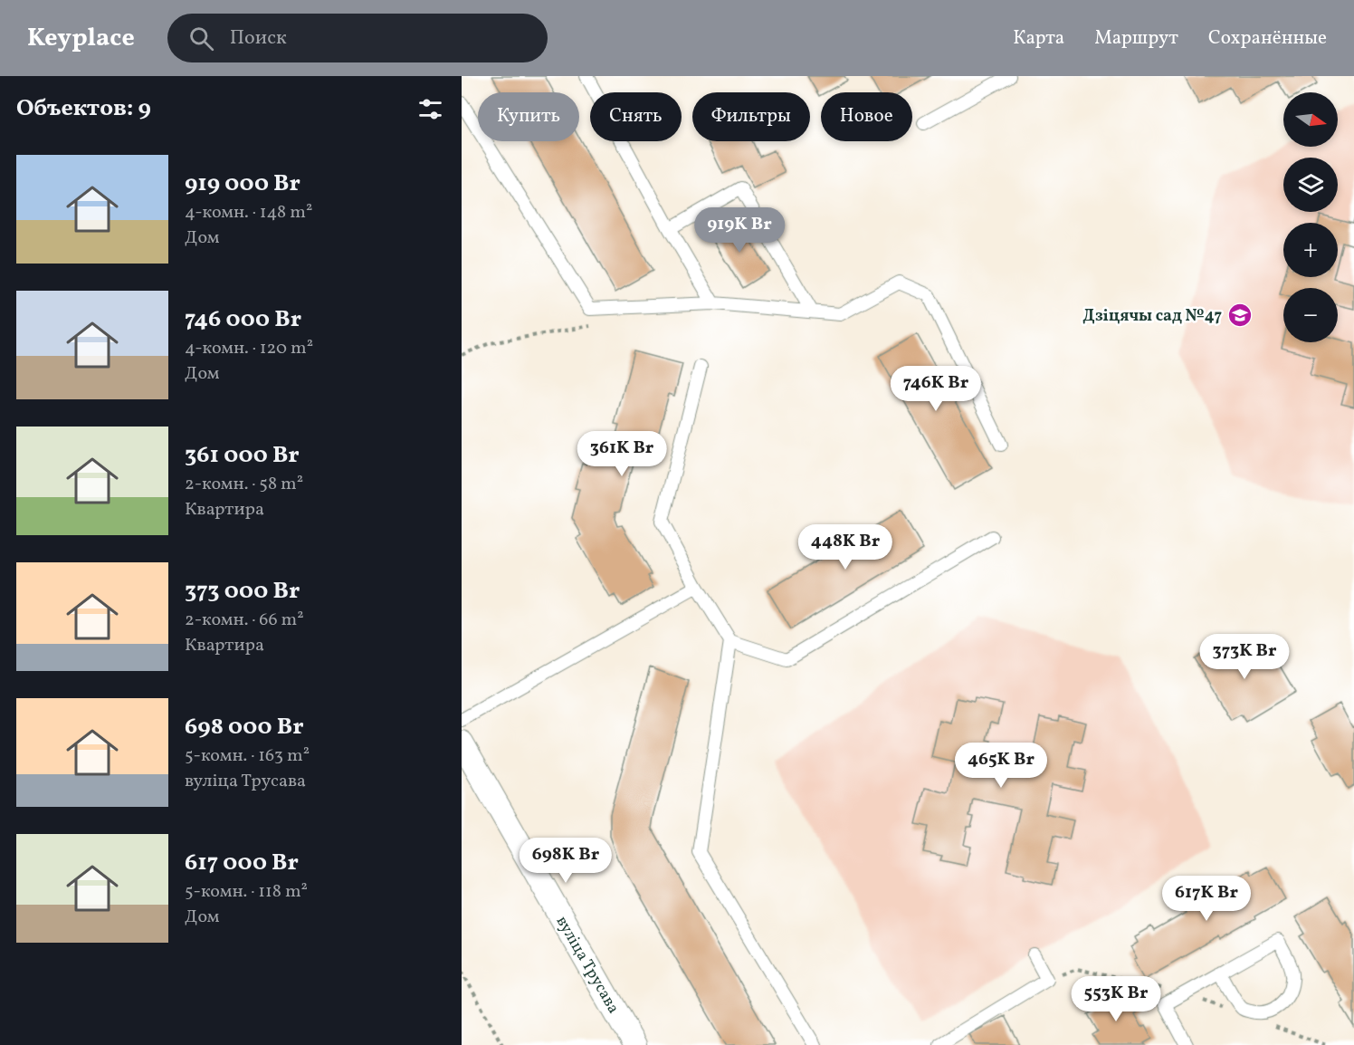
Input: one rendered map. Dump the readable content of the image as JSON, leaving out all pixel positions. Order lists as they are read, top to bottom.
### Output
{
  "streets": {
    "street": ["вуліца Трусава"]
  },
  "places": {
    "school or university": ["Дзіцячы сад №47"]
  },
  "north": "right",
  "page": {
    "header": "Keyplace",
    "search": "Поиск",
    "nav": ["Карта", "Маршрут", "Сохранённые"],
    "heading": "Объектов: 9",
    "map_buttons": ["+", "−"],
    "chip": [
      "Купить",
      "Снять",
      "Фильтры",
      "Новое"
    ],
    "list": [
      {
        "name": "919 000 Br",
        "note": "4-комн. · 148 m² · Дом"
      },
      {
        "name": "746 000 Br",
        "note": "4-комн. · 120 m² · Дом"
      },
      {
        "name": "361 000 Br",
        "note": "2-комн. · 58 m² · Квартира"
      },
      {
        "name": "373 000 Br",
        "note": "2-комн. · 66 m² · Квартира"
      },
      {
        "name": "698 000 Br",
        "note": "5-комн. · 163 m² · вуліца Трусава"
      },
      {
        "name": "617 000 Br",
        "note": "5-комн. · 118 m² · Дом"
      }
    ],
    "price": [
      "919K Br",
      "746K Br",
      "361K Br",
      "448K Br",
      "373K Br",
      "465K Br",
      "698K Br",
      "617K Br",
      "553K Br"
    ]
  }
}
